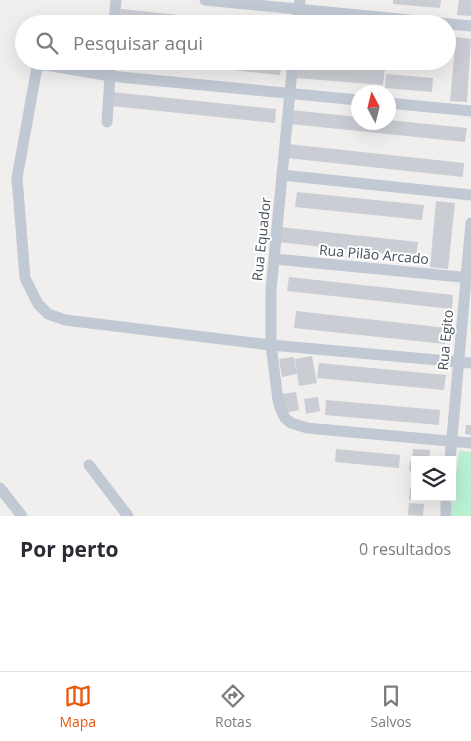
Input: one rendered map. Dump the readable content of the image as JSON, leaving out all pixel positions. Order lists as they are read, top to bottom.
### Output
{
  "streets": {
    "street": ["Rua Equador", "Rua Pilão Arcado", "Rua Egito"]
  },
  "crossings": [
    ["Rua Equador", "Rua Pilão Arcado"],
    ["Rua Equador", "Rua Egito"],
    ["Rua Pilão Arcado", "Rua Egito"]
  ],
  "north": "top",
  "page": {
    "search": "Pesquisar aqui",
    "heading": ["Por perto", "0 resultados"],
    "nav": ["Mapa", "Rotas", "Salvos"]
  }
}
